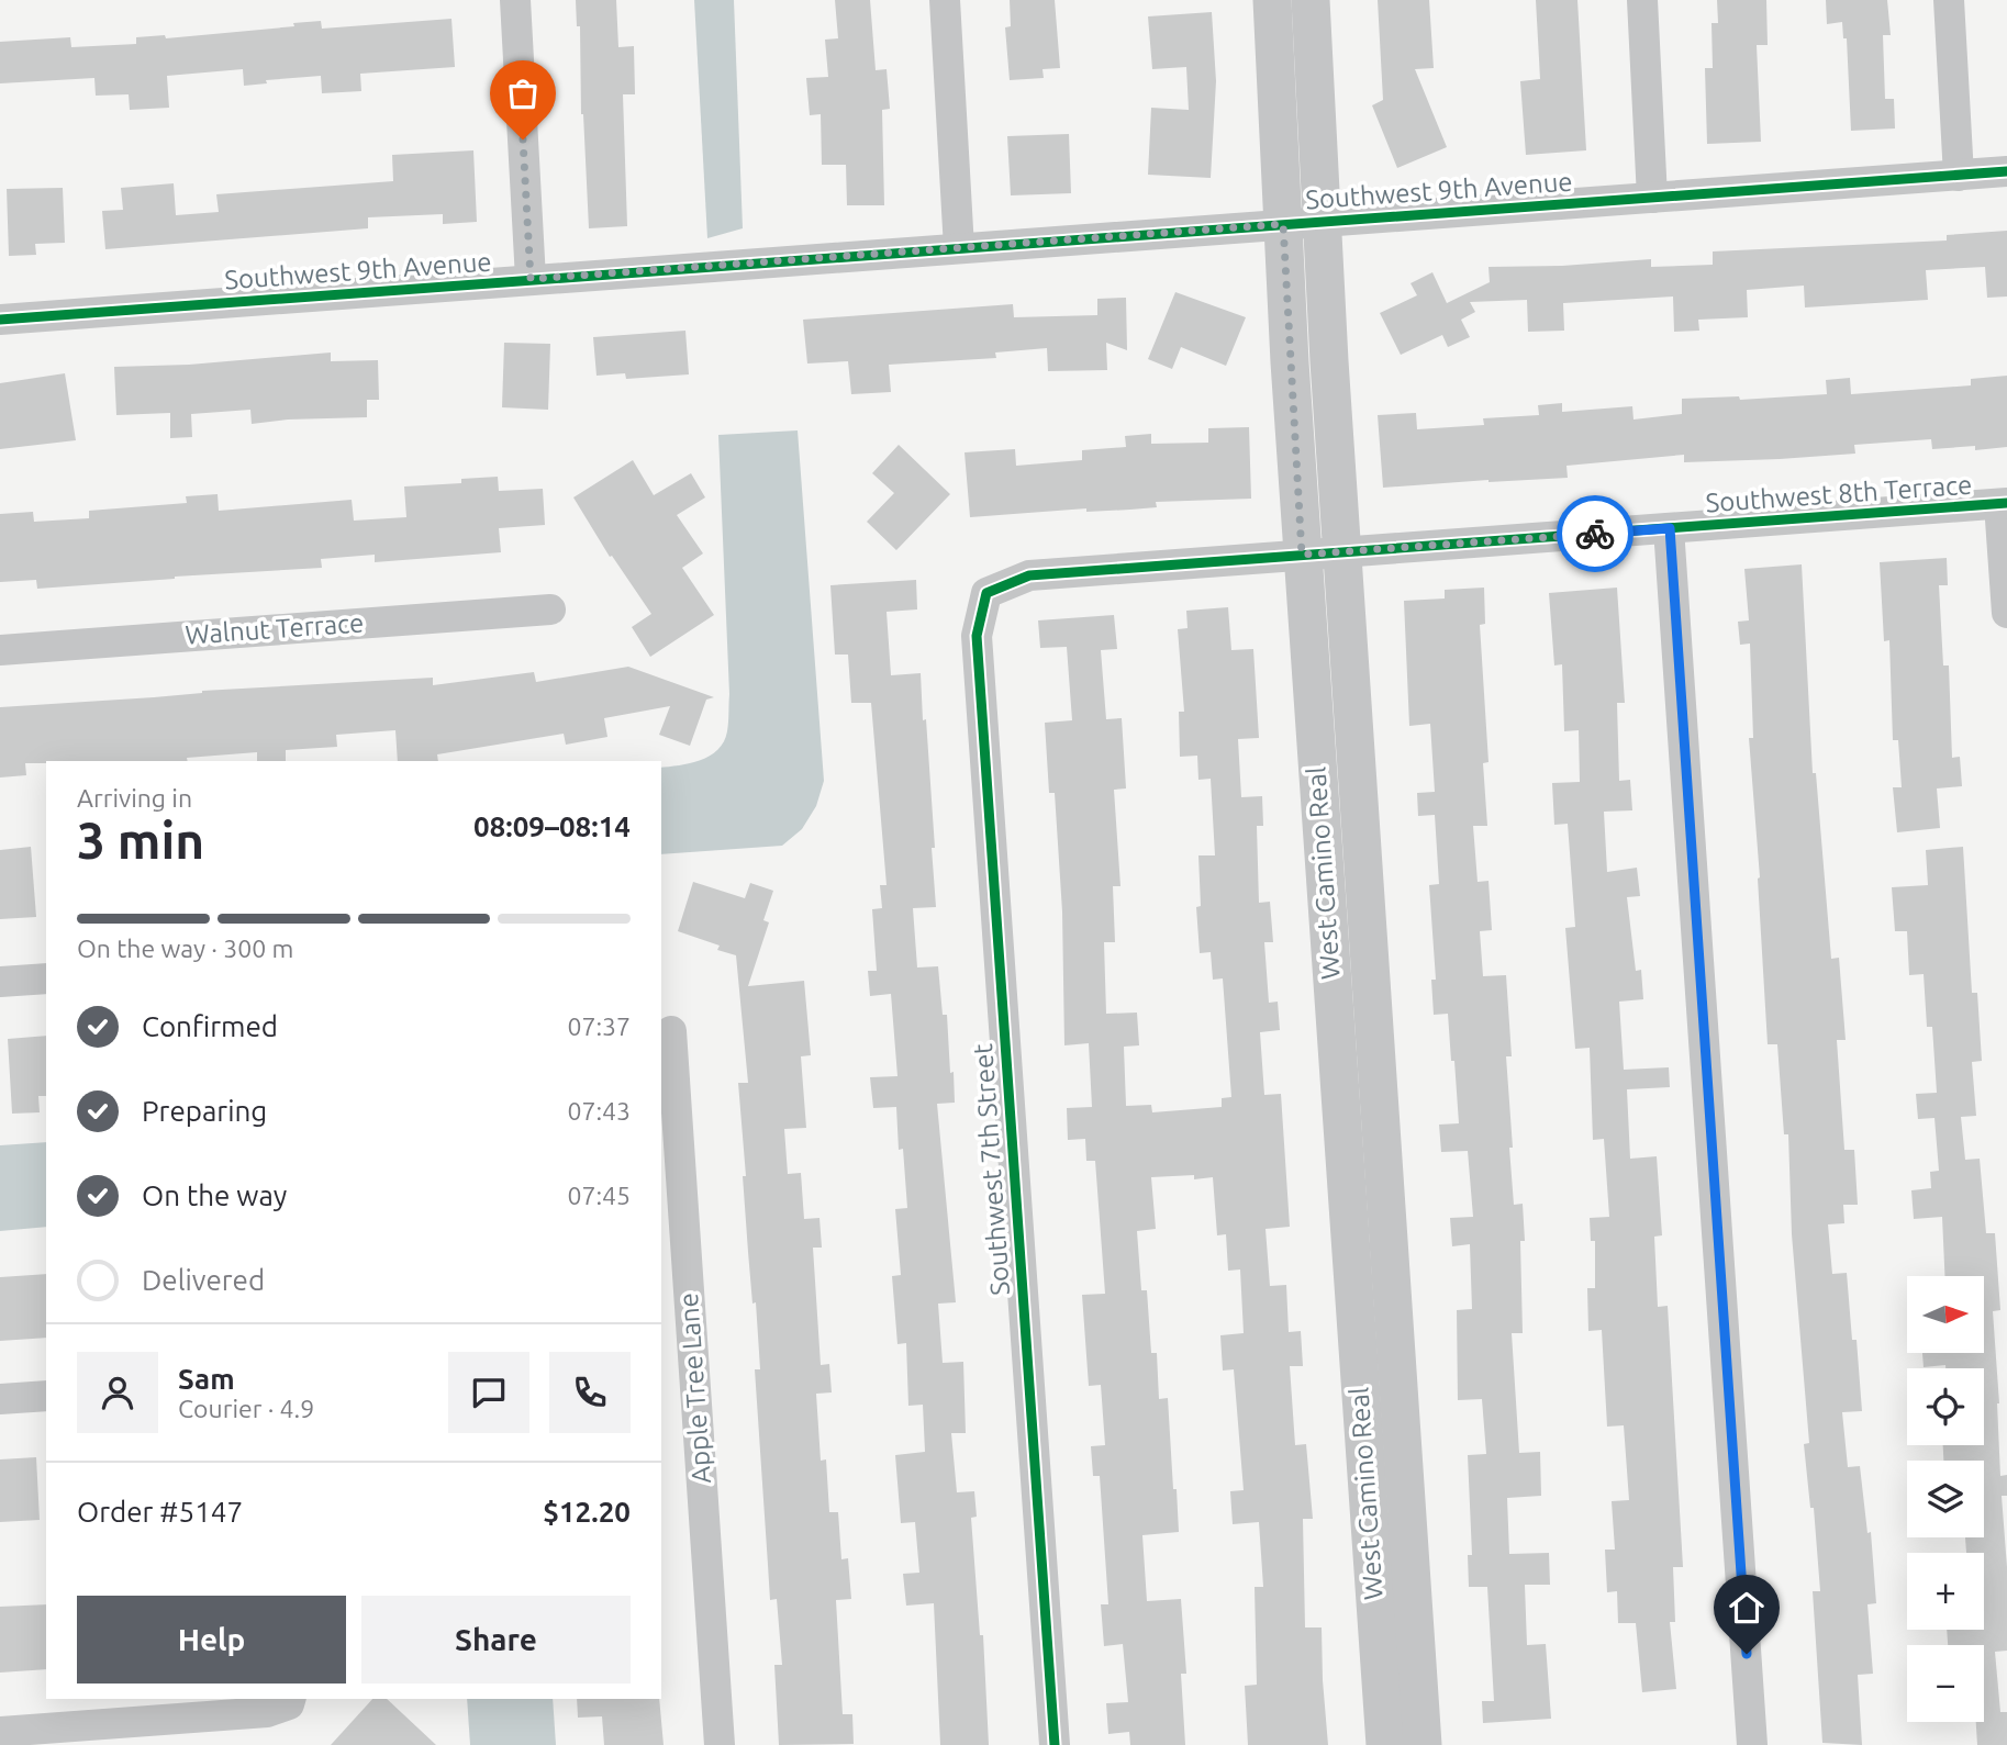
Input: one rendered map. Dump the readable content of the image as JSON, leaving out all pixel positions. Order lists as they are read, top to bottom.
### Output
{
  "streets": {
    "street": [
      "Southwest 9th Avenue",
      "Southwest 8th Terrace",
      "Walnut Terrace",
      "West Camino Real",
      "Southwest 7th Street",
      "Apple Tree Lane"
    ]
  },
  "crossings": [
    ["Southwest 9th Avenue", "West Camino Real"],
    ["Southwest 8th Terrace", "West Camino Real"],
    ["Southwest 8th Terrace", "Southwest 7th Street"]
  ],
  "north": "right",
  "page": {
    "heading": ["3 min", "Arriving in", "08:09–08:14"],
    "panel": [
      "Sam",
      "Courier · 4.9",
      "Order #5147",
      "$12.20"
    ],
    "bar": "On the way · 300 m",
    "list": [
      ["Confirmed", "07:37"],
      ["Preparing", "07:43"],
      ["On the way", "07:45"],
      "Delivered"
    ],
    "map_buttons": ["+", "−"],
    "buttons": ["Help", "Share"]
  }
}
